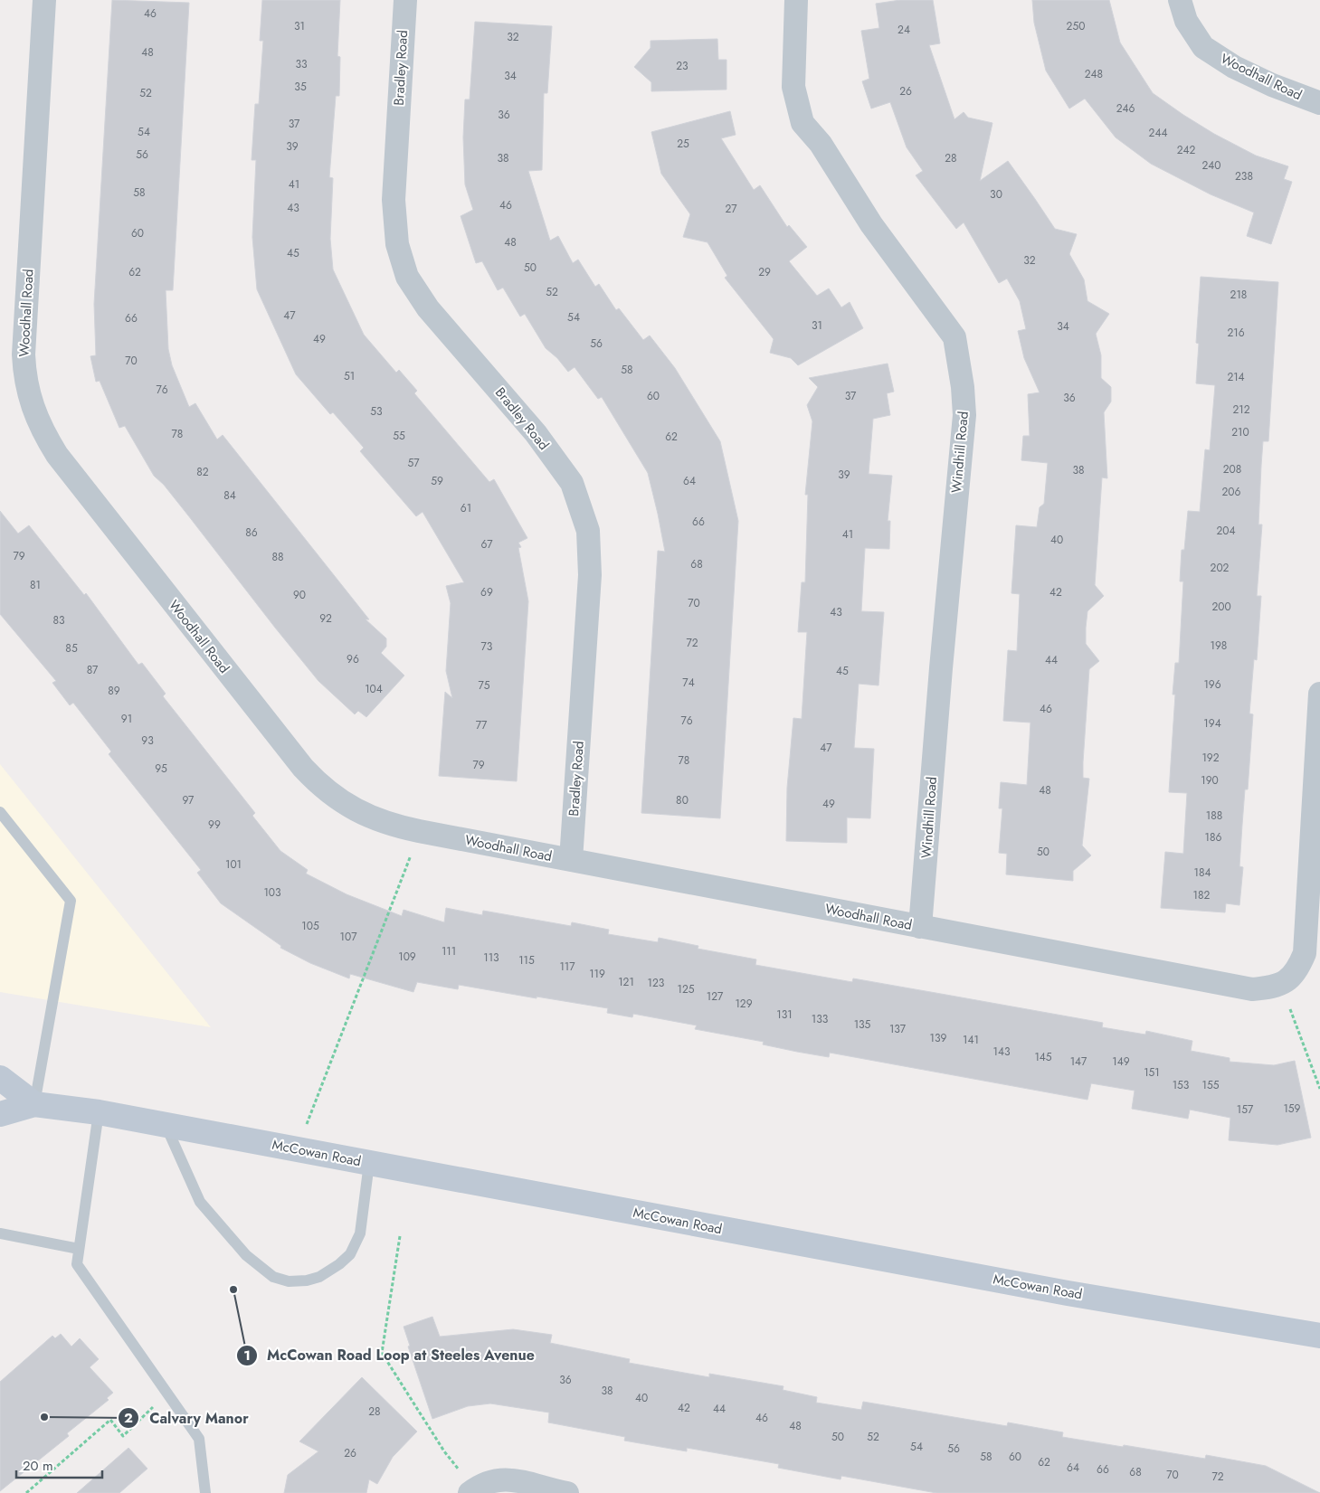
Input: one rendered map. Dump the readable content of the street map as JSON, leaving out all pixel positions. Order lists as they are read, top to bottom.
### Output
{
  "streets": {
    "main road": ["McCowan Road"],
    "street": ["Bradley Road", "Woodhall Road", "Windhill Road"]
  },
  "crossings": [
    ["Bradley Road", "Woodhall Road"],
    ["Woodhall Road", "Windhill Road"]
  ],
  "places": ["McCowan Road Loop at Steeles Avenue", "Calvary Manor"],
  "house_numbers": [
    "46",
    "31",
    "250",
    "24",
    "32",
    "48",
    "33",
    "23",
    "248",
    "34",
    "35",
    "26",
    "52",
    "246",
    "36",
    "37",
    "54",
    "244",
    "25",
    "39",
    "242",
    "56",
    "38",
    "28",
    "240",
    "238",
    "41",
    "58",
    "30",
    "46",
    "43",
    "27",
    "60",
    "48",
    "45",
    "32",
    "50",
    "62",
    "29",
    "52",
    "218",
    "47",
    "54",
    "66",
    "31",
    "34",
    "216",
    "49",
    "56",
    "70",
    "58",
    "51",
    "214",
    "76",
    "60",
    "37",
    "36",
    "212",
    "53",
    "210",
    "78",
    "55",
    "62",
    "57",
    "208",
    "38",
    "82",
    "39",
    "59",
    "64",
    "206",
    "84",
    "61",
    "66",
    "204",
    "86",
    "41",
    "40",
    "67",
    "79",
    "88",
    "68",
    "202",
    "81",
    "69",
    "42",
    "90",
    "70",
    "200",
    "43",
    "92",
    "83",
    "72",
    "198",
    "73",
    "85",
    "96",
    "44",
    "87",
    "45",
    "74",
    "196",
    "75",
    "104",
    "89",
    "46",
    "91",
    "76",
    "194",
    "77",
    "93",
    "47",
    "192",
    "78",
    "79",
    "95",
    "190",
    "48",
    "97",
    "80",
    "49",
    "188",
    "99",
    "186",
    "50",
    "101",
    "184",
    "103",
    "182",
    "105",
    "107",
    "111",
    "109",
    "113",
    "115",
    "117",
    "119",
    "121",
    "123",
    "125",
    "127",
    "129",
    "131",
    "133",
    "135",
    "137",
    "139",
    "141",
    "143",
    "145",
    "147",
    "149",
    "151",
    "153",
    "155",
    "159",
    "157",
    "36",
    "38",
    "40",
    "42",
    "44",
    "28",
    "46",
    "48",
    "50",
    "52",
    "54",
    "56",
    "26",
    "58",
    "60",
    "62",
    "64",
    "66",
    "68",
    "70",
    "72"
  ],
  "scale_bar": "20 m"
}
